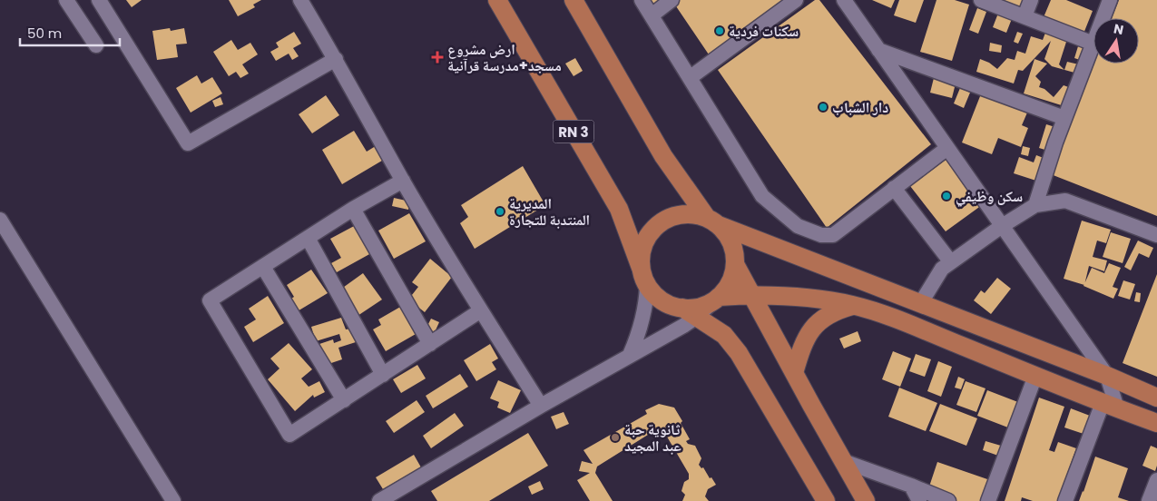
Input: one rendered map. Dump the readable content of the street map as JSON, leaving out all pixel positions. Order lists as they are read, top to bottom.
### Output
{
  "streets": {
    "main road": ["RN 3"]
  },
  "places": {
    "other": [
      "سكنات فردية",
      "دار الشباب",
      "سكن وظيفي",
      "المديرية المنتدبة للتجارة",
      "ثانوية حبة عبد المجيد"
    ],
    "health": ["ارض مشروع مسجد+مدرسة قرآنية"]
  },
  "scale_bar": "50 m",
  "north": "top"
}
